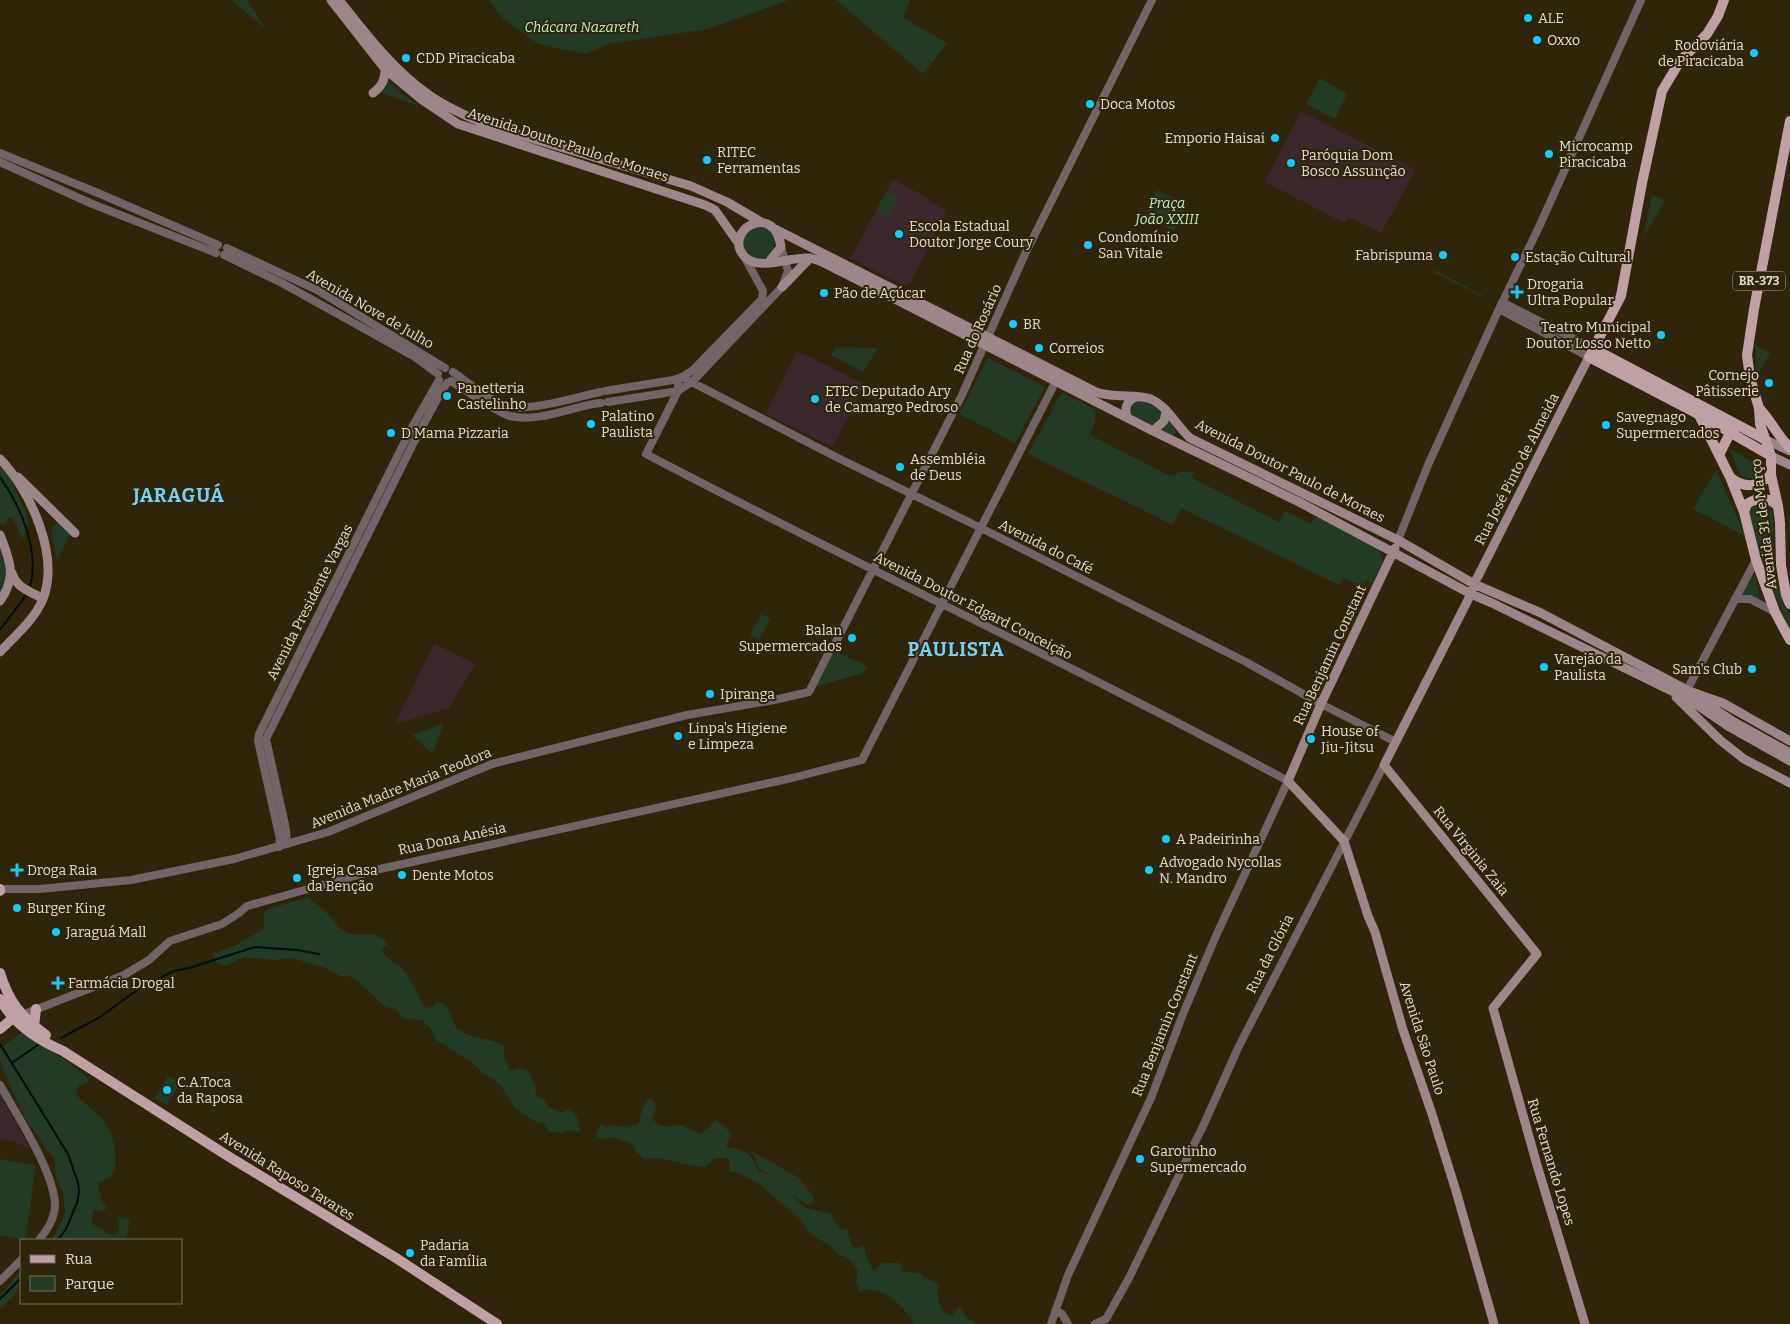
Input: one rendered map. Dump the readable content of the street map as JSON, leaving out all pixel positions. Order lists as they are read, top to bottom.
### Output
{
  "streets": {
    "main road": [
      "Avenida Doutor Paulo de Moraes",
      "BR-373",
      "Rua José Pinto de Almeida",
      "Avenida 31 de Março",
      "Rua Benjamin Constant",
      "Rua Virginia Zaia",
      "Rua da Glória",
      "Avenida São Paulo",
      "Rua Fernando Lopes",
      "Avenida Raposo Tavares"
    ],
    "street": [
      "Avenida Nove de Julho",
      "Rua do Rosário",
      "Avenida do Café",
      "Avenida Presidente Vargas",
      "Avenida Doutor Edgard Conceição",
      "Avenida Madre Maria Teodora",
      "Rua Dona Anésia"
    ]
  },
  "crossings": [
    ["Avenida Doutor Paulo de Moraes", "Avenida Nove de Julho"],
    ["Avenida Doutor Paulo de Moraes", "Rua do Rosário"],
    ["Avenida Doutor Paulo de Moraes", "Rua José Pinto de Almeida"],
    ["Avenida Doutor Paulo de Moraes", "Rua Benjamin Constant"],
    ["Avenida Doutor Paulo de Moraes", "Rua da Glória"],
    ["BR-373", "Avenida 31 de Março"],
    ["Avenida Nove de Julho", "Avenida do Café"],
    ["Avenida Nove de Julho", "Avenida Presidente Vargas"],
    ["Avenida Nove de Julho", "Avenida Doutor Edgard Conceição"],
    ["Rua do Rosário", "Avenida do Café"],
    ["Rua do Rosário", "Avenida Doutor Edgard Conceição"],
    ["Rua do Rosário", "Avenida Madre Maria Teodora"],
    ["Rua José Pinto de Almeida", "Rua da Glória"],
    ["Avenida do Café", "Rua Benjamin Constant"],
    ["Avenida do Café", "Rua da Glória"],
    ["Avenida Presidente Vargas", "Avenida Madre Maria Teodora"],
    ["Avenida Doutor Edgard Conceição", "Rua Benjamin Constant"],
    ["Avenida Doutor Edgard Conceição", "Rua Dona Anésia"],
    ["Avenida Doutor Edgard Conceição", "Avenida São Paulo"],
    ["Rua Benjamin Constant", "Avenida São Paulo"],
    ["Rua Dona Anésia", "Avenida Raposo Tavares"],
    ["Rua Virginia Zaia", "Rua da Glória"],
    ["Rua Virginia Zaia", "Rua Fernando Lopes"],
    ["Rua da Glória", "Avenida São Paulo"]
  ],
  "districts": ["JARAGUÁ", "PAULISTA"],
  "parks": ["Chácara Nazareth", "Praça João XXIII"],
  "places": {
    "other": [
      "ALE",
      "Oxxo",
      "Rodoviária de Piracicaba",
      "CDD Piracicaba",
      "Doca Motos",
      "Emporio Haisai",
      "Microcamp Piracicaba",
      "RITEC Ferramentas",
      "Paróquia Dom Bosco Assunção",
      "Escola Estadual Doutor Jorge Coury",
      "Condomínio San Vitale",
      "Fabrispuma",
      "Estação Cultural",
      "Pão de Açúcar",
      "BR",
      "Teatro Municipal Doutor Losso Netto",
      "Correios",
      "Cornejo Pâtisserie",
      "Panetteria Castelinho",
      "ETEC Deputado Ary de Camargo Pedroso",
      "Palatino Paulista",
      "Savegnago Supermercados",
      "D Mama Pizzaria",
      "Assembléia de Deus",
      "Balan Supermercados",
      "Varejão da Paulista",
      "Sam's Club",
      "Ipiranga",
      "Linpa's Higiene e Limpeza",
      "House of Jiu-Jitsu",
      "A Padeirinha",
      "Advogado Nycollas N. Mandro",
      "Dente Motos",
      "Igreja Casa da Benção",
      "Burger King",
      "Jaraguá Mall",
      "C.A.Toca da Raposa",
      "Garotinho Supermercado",
      "Padaria da Família"
    ],
    "health": ["Drogaria Ultra Popular", "Droga Raia", "Farmácia Drogal"]
  },
  "legend": ["Rua", "Parque"]
}
